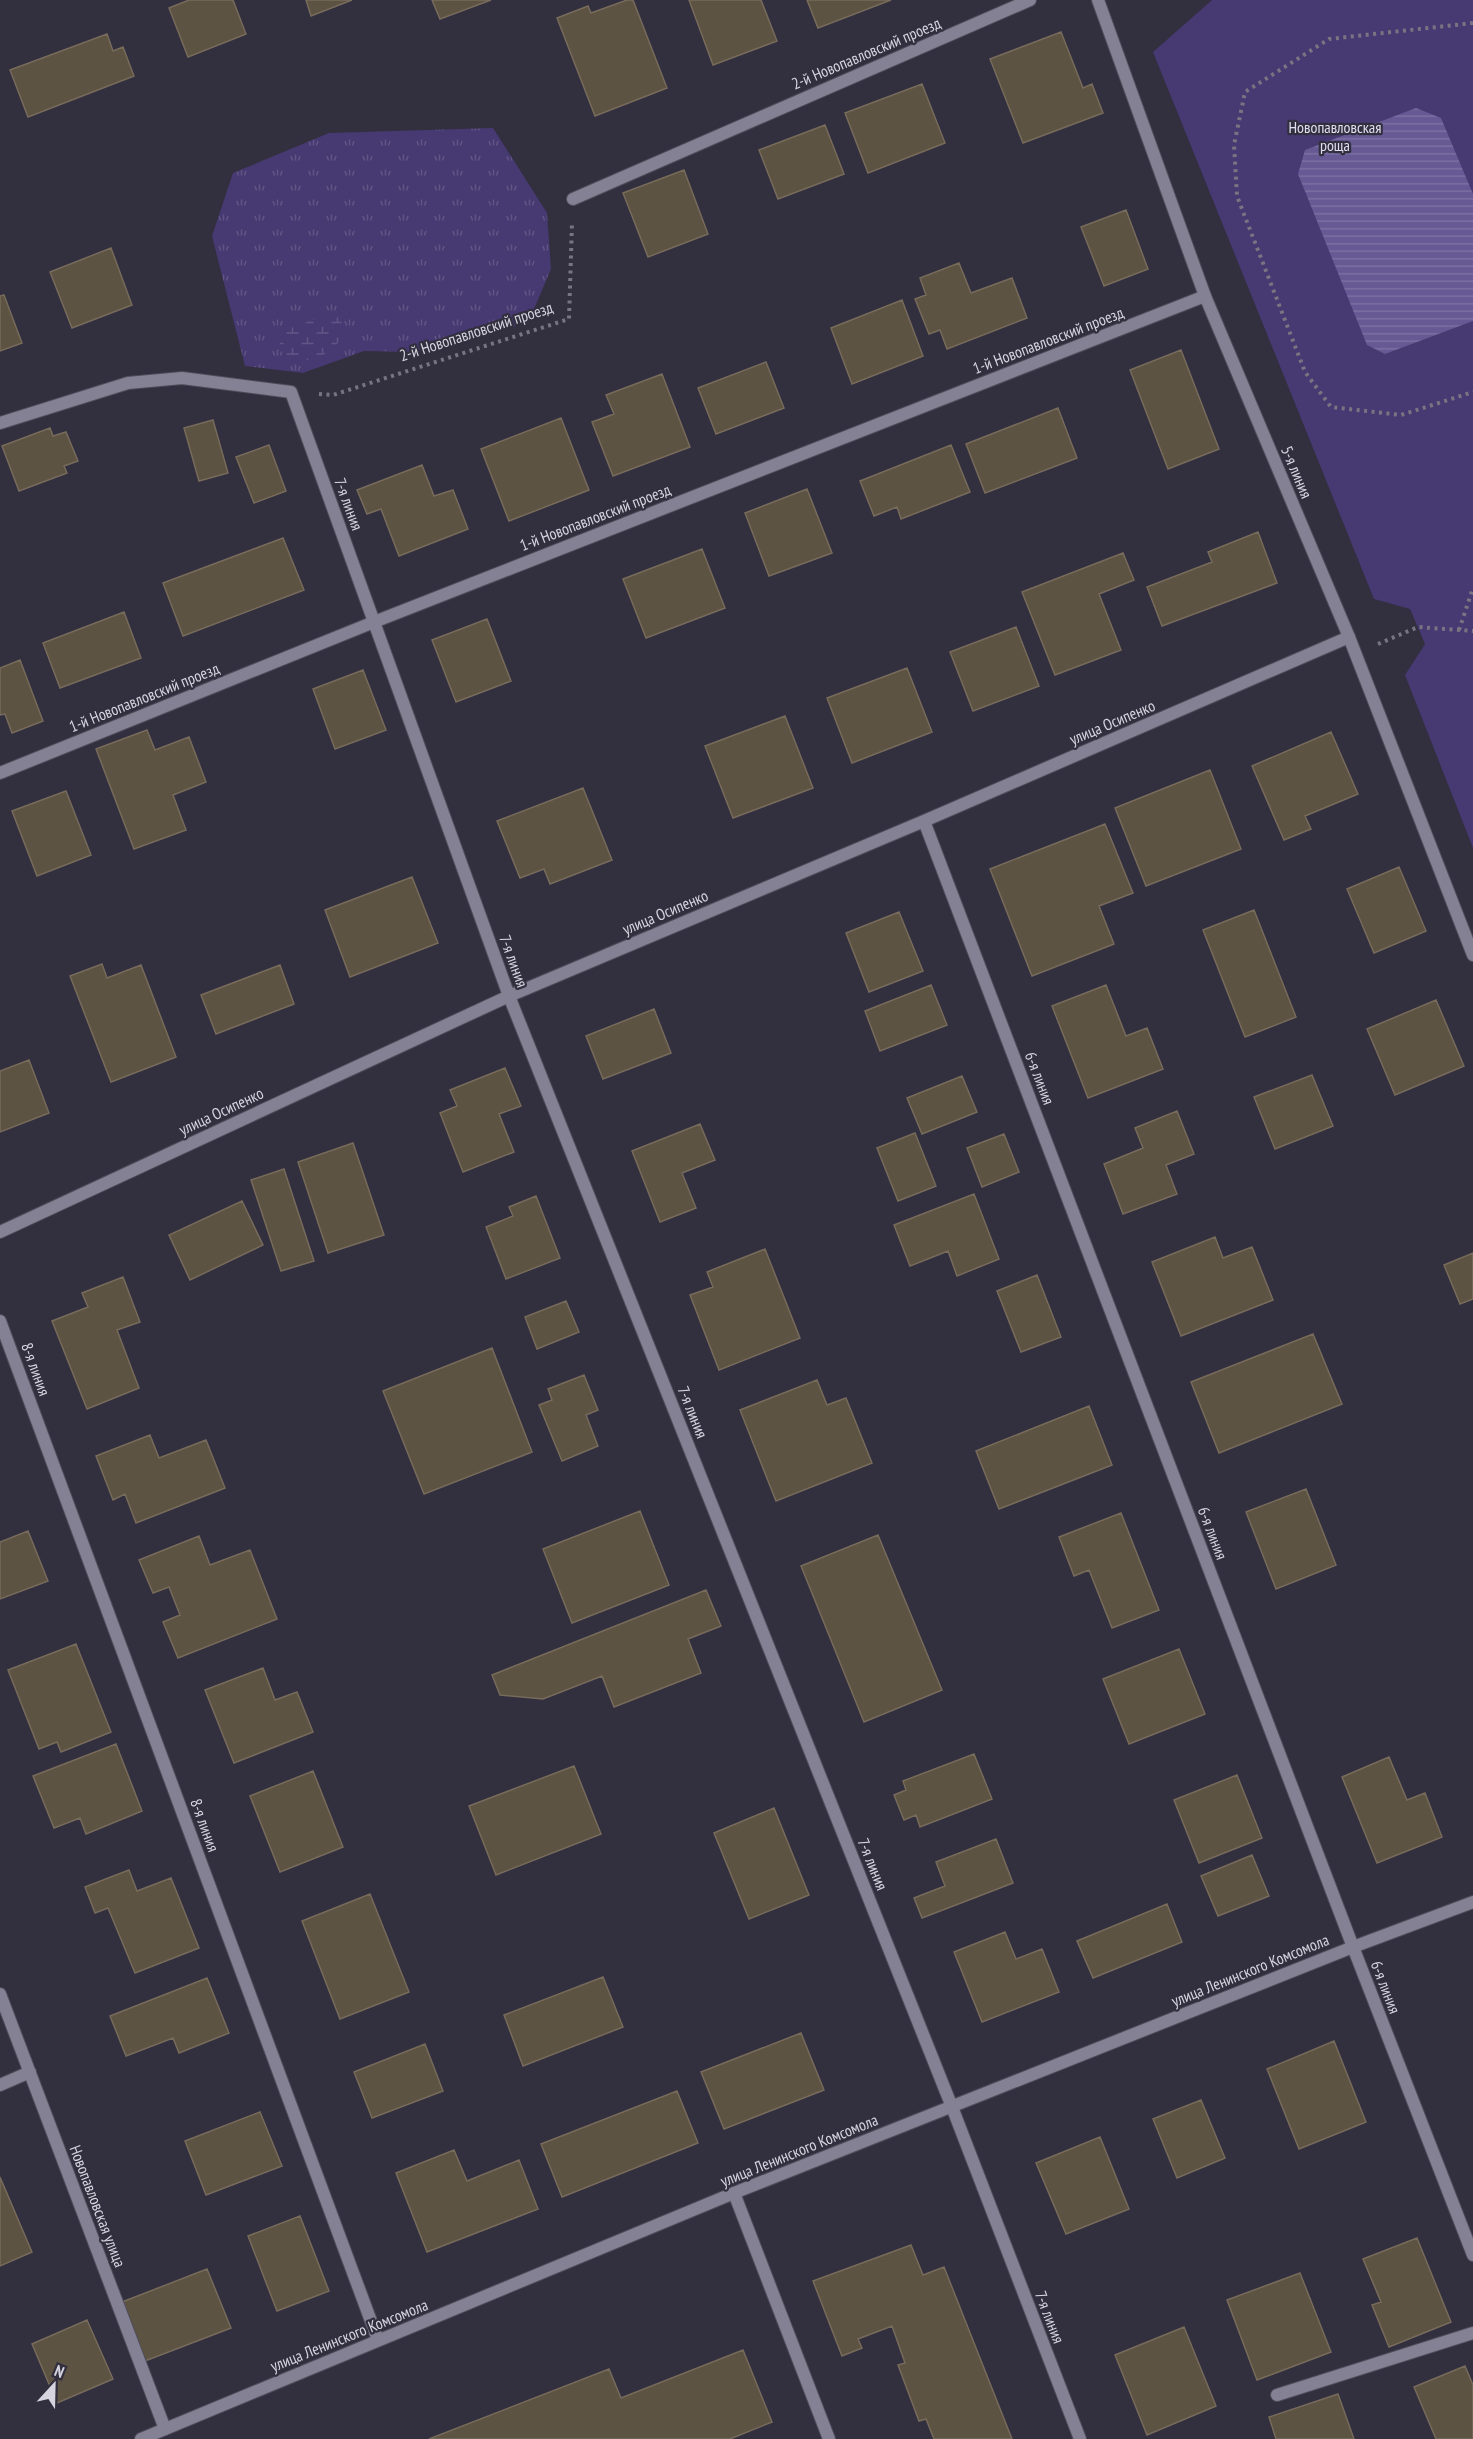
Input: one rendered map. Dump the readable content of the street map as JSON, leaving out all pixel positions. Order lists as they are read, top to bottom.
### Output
{
  "streets": {
    "street": [
      "2-й Новопавловский проезд",
      "1-й Новопавловский проезд",
      "5-я линия",
      "7-я линия",
      "улица Осипенко",
      "6-я линия",
      "8-я линия",
      "улица Ленинского Комсомола",
      "Новопавловская улица"
    ]
  },
  "crossings": [
    ["2-й Новопавловский проезд", "7-я линия"],
    ["1-й Новопавловский проезд", "5-я линия"],
    ["1-й Новопавловский проезд", "7-я линия"],
    ["5-я линия", "улица Осипенко"],
    ["7-я линия", "улица Осипенко"],
    ["7-я линия", "улица Ленинского Комсомола"],
    ["улица Осипенко", "6-я линия"],
    ["6-я линия", "улица Ленинского Комсомола"],
    ["8-я линия", "улица Ленинского Комсомола"],
    ["улица Ленинского Комсомола", "Новопавловская улица"]
  ],
  "parks": ["Новопавловская роща"],
  "north": "top"
}
